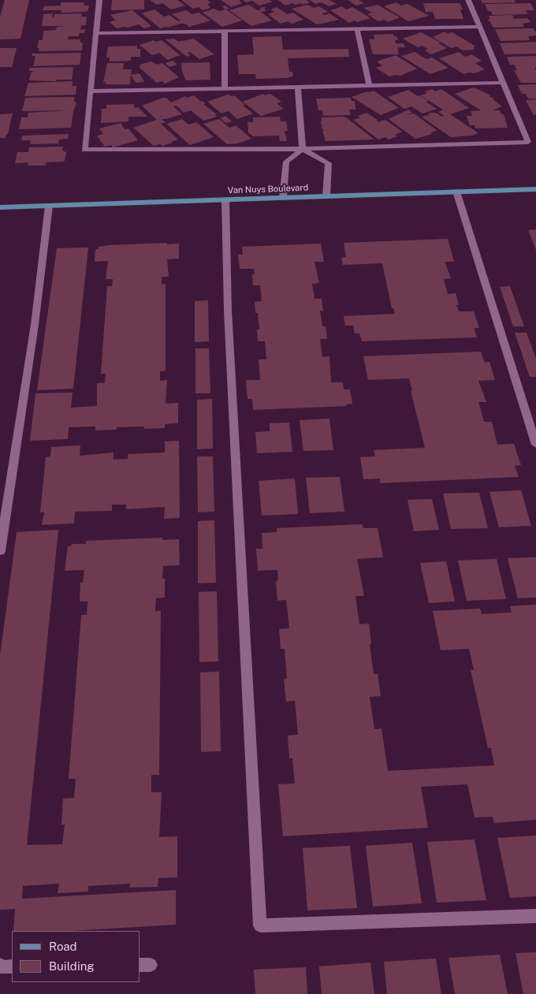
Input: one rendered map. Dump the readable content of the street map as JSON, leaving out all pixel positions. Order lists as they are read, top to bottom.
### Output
{
  "streets": {
    "main road": ["Van Nuys Boulevard"]
  },
  "legend": ["Road", "Building"]
}
